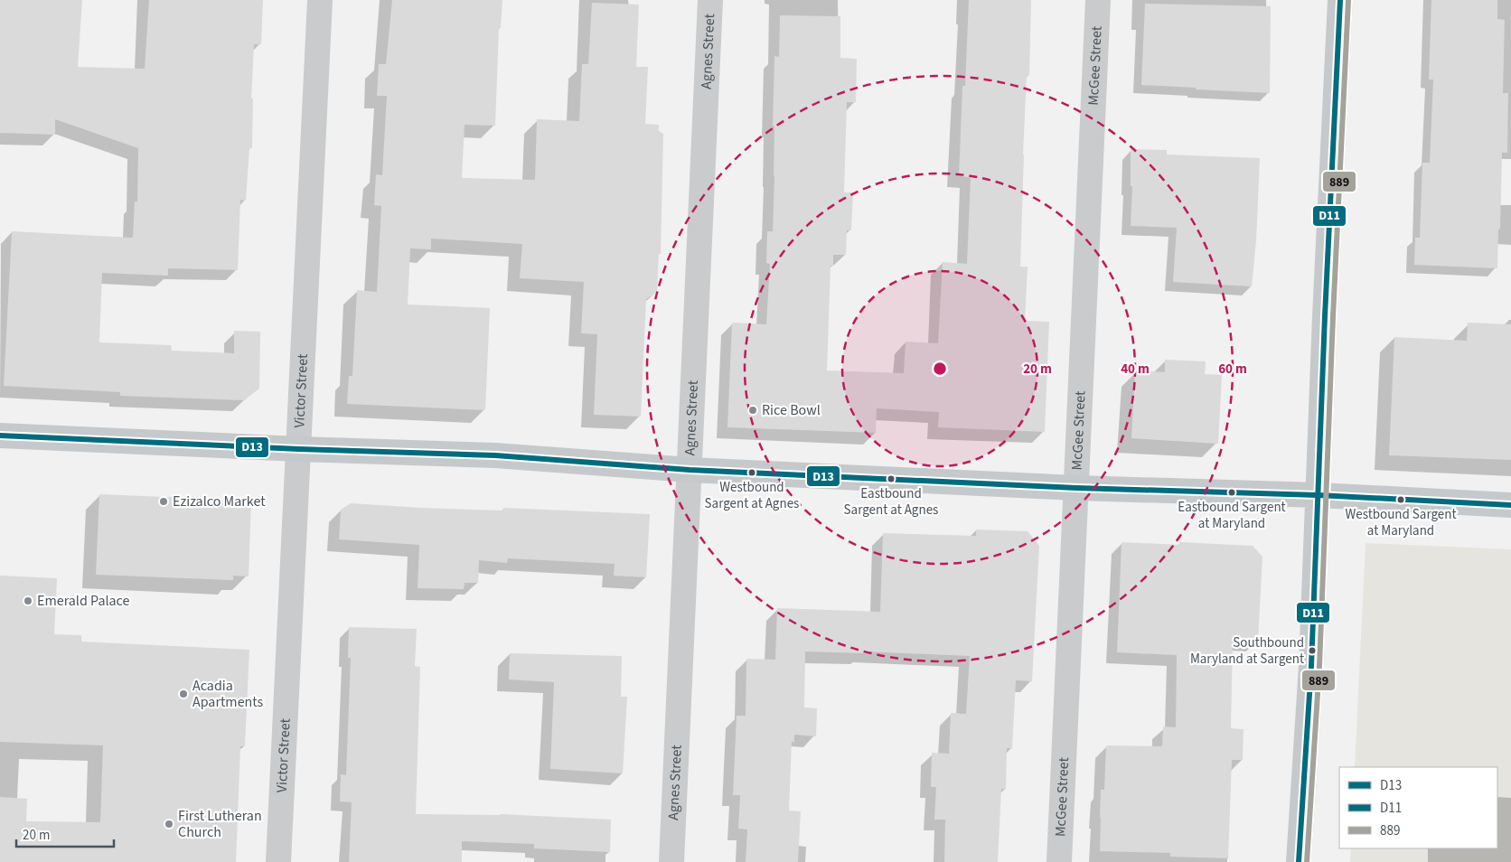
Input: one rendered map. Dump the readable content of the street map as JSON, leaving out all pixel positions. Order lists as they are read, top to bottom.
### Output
{
  "streets": {
    "street": ["Agnes Street", "McGee Street", "Victor Street"]
  },
  "places": [
    "Rice Bowl",
    "Westbound Sargent at Agnes",
    "Eastbound Sargent at Agnes",
    "Eastbound Sargent at Maryland",
    "Westbound Sargent at Maryland",
    "Ezizalco Market",
    "Emerald Palace",
    "Southbound Maryland at Sargent",
    "Acadia Apartments",
    "First Lutheran Church"
  ],
  "lines": ["transit line D11", "transit line 889", "transit line D13"],
  "legend": ["D13", "D11", "889"],
  "scale_bar": "20 m",
  "rings": ["20 m", "40 m", "60 m"]
}
